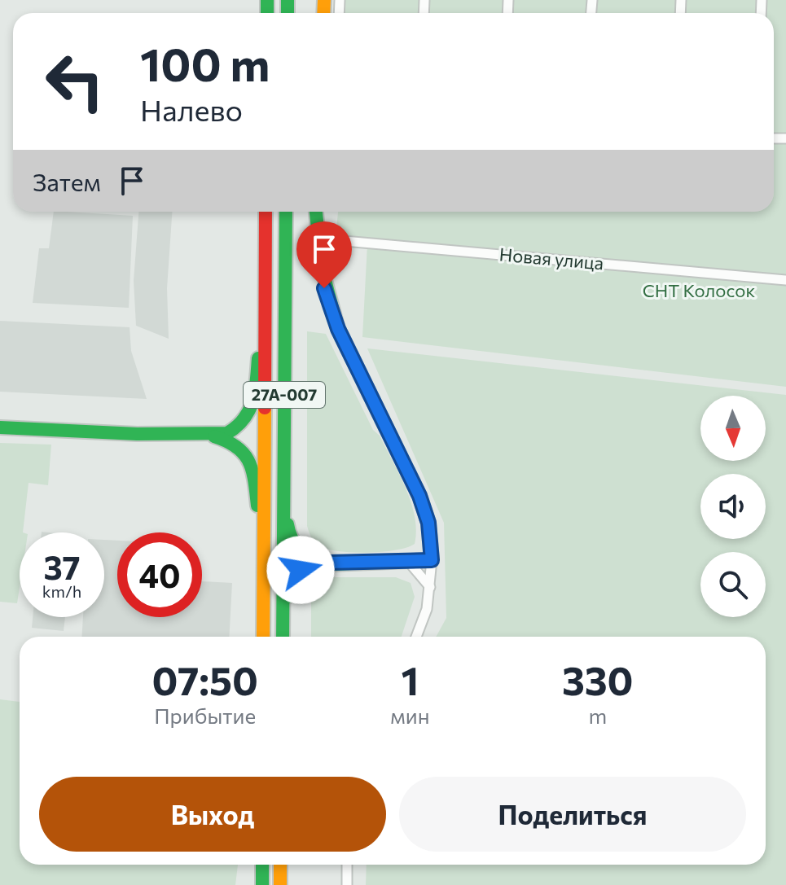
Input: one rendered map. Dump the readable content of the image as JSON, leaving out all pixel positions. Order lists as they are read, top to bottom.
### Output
{
  "streets": {
    "main road": ["27А-007"],
    "street": ["Новая улица"]
  },
  "parks": ["СНТ Колосок"],
  "north": "bottom",
  "page": {
    "turn": ["100 m", "Налево"],
    "then": "Затем",
    "speed": "37 km/h",
    "limit": "40",
    "eta": [
      "07:50",
      "Прибытие",
      "1",
      "мин",
      "330",
      "m"
    ],
    "buttons": ["Выход", "Поделиться"]
  }
}
